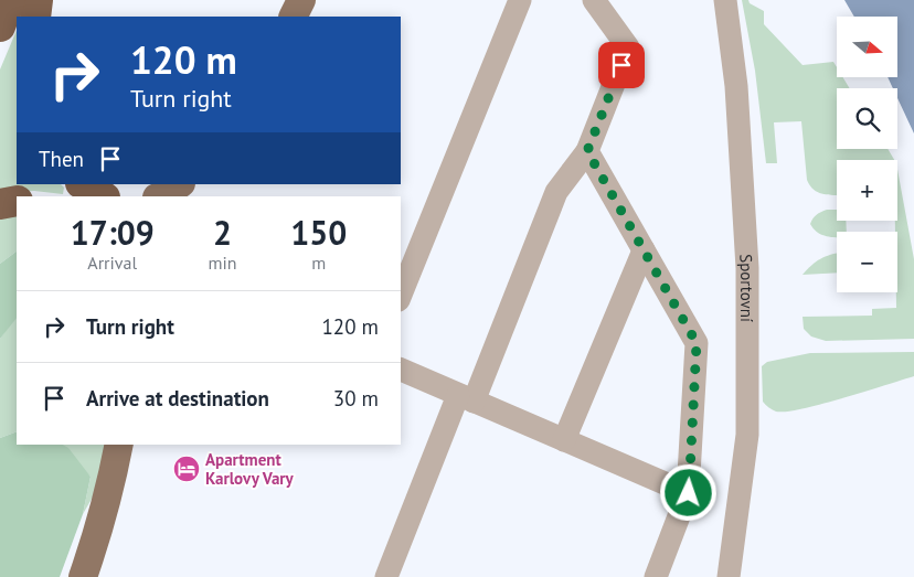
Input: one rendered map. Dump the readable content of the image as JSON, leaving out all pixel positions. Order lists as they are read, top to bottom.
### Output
{
  "streets": {
    "street": ["Sportovní"]
  },
  "places": {
    "hotel": ["Apartment Karlovy Vary"]
  },
  "north": "right",
  "page": {
    "map_buttons": ["+", "−"],
    "turn": ["120 m", "Turn right"],
    "then": "Then",
    "eta": [
      "17:09",
      "Arrival",
      "2",
      "min",
      "150",
      "m"
    ],
    "list": [
      {
        "name": "Turn right",
        "value": "120 m"
      },
      {
        "name": "Arrive at destination",
        "value": "30 m"
      }
    ]
  }
}
